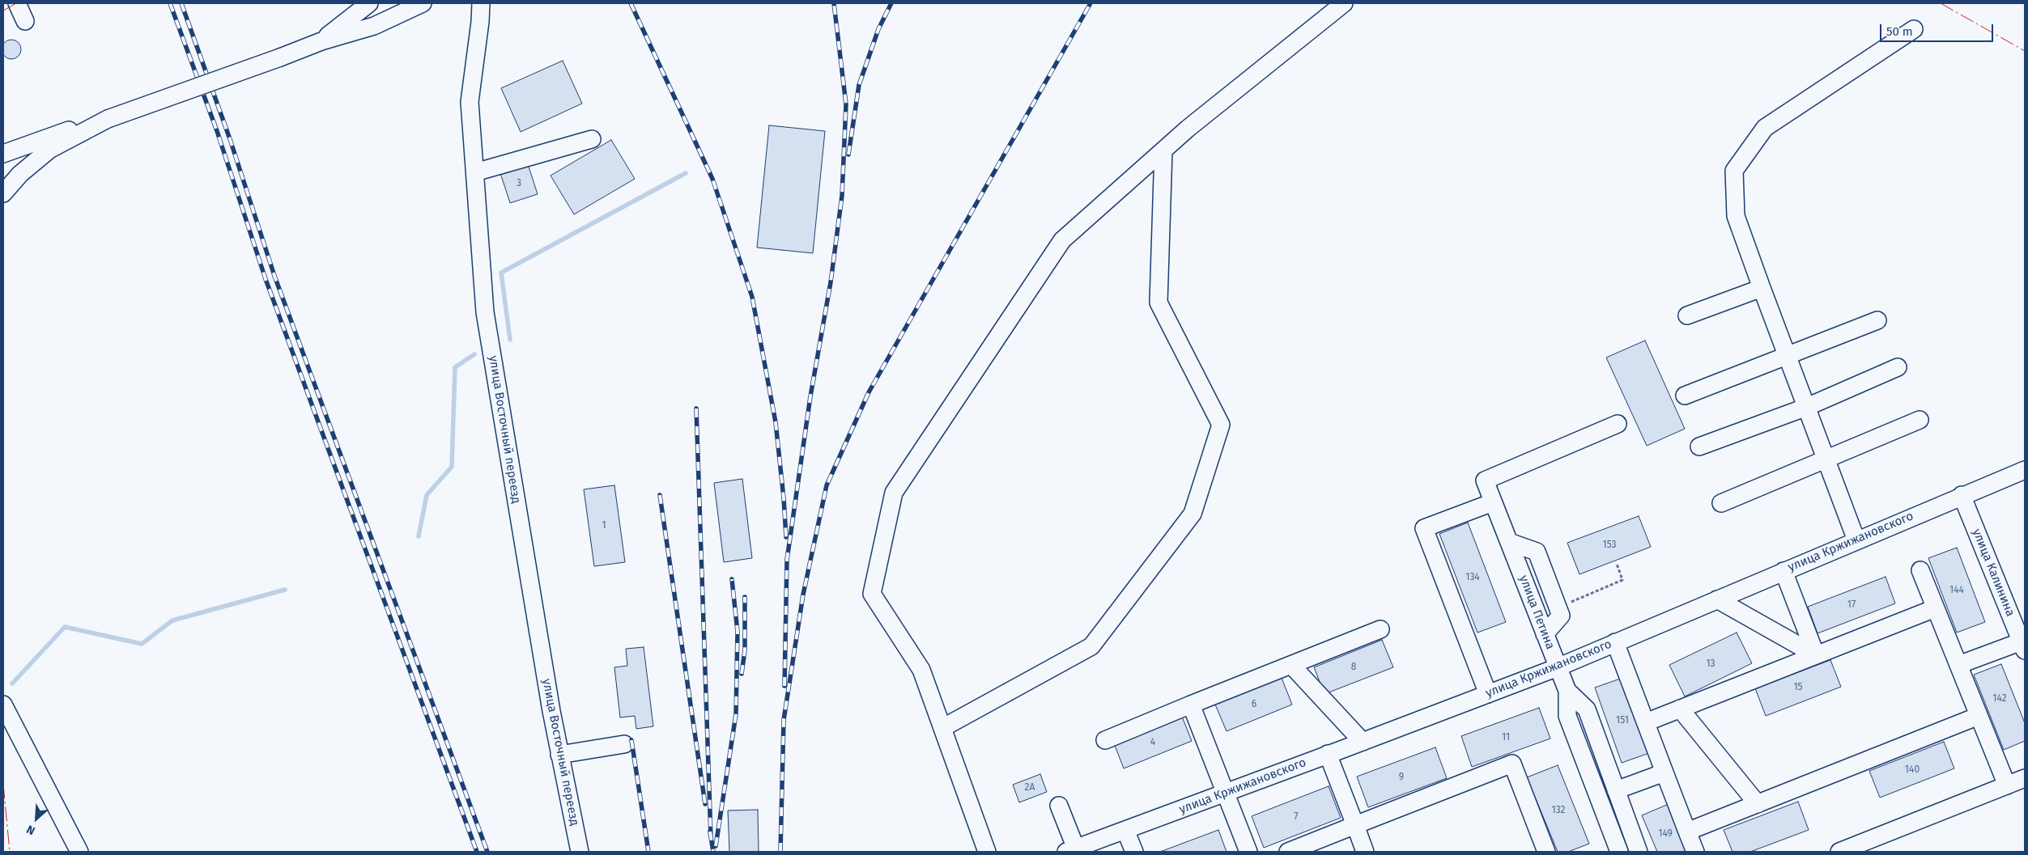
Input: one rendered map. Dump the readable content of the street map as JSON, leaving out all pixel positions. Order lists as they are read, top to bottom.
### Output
{
  "streets": {
    "street": [
      "улица Восточный переезд",
      "улица Кржижановского",
      "улица Калинина",
      "улица Петина"
    ]
  },
  "crossings": [
    ["улица Кржижановского", "улица Калинина"],
    ["улица Кржижановского", "улица Петина"]
  ],
  "house_numbers": [
    "3",
    "1",
    "153",
    "134",
    "144",
    "17",
    "13",
    "8",
    "15",
    "142",
    "6",
    "151",
    "11",
    "4",
    "140",
    "9",
    "2А",
    "132",
    "7",
    "149"
  ],
  "scale_bar": "50 m",
  "north": "bottom left"
}
